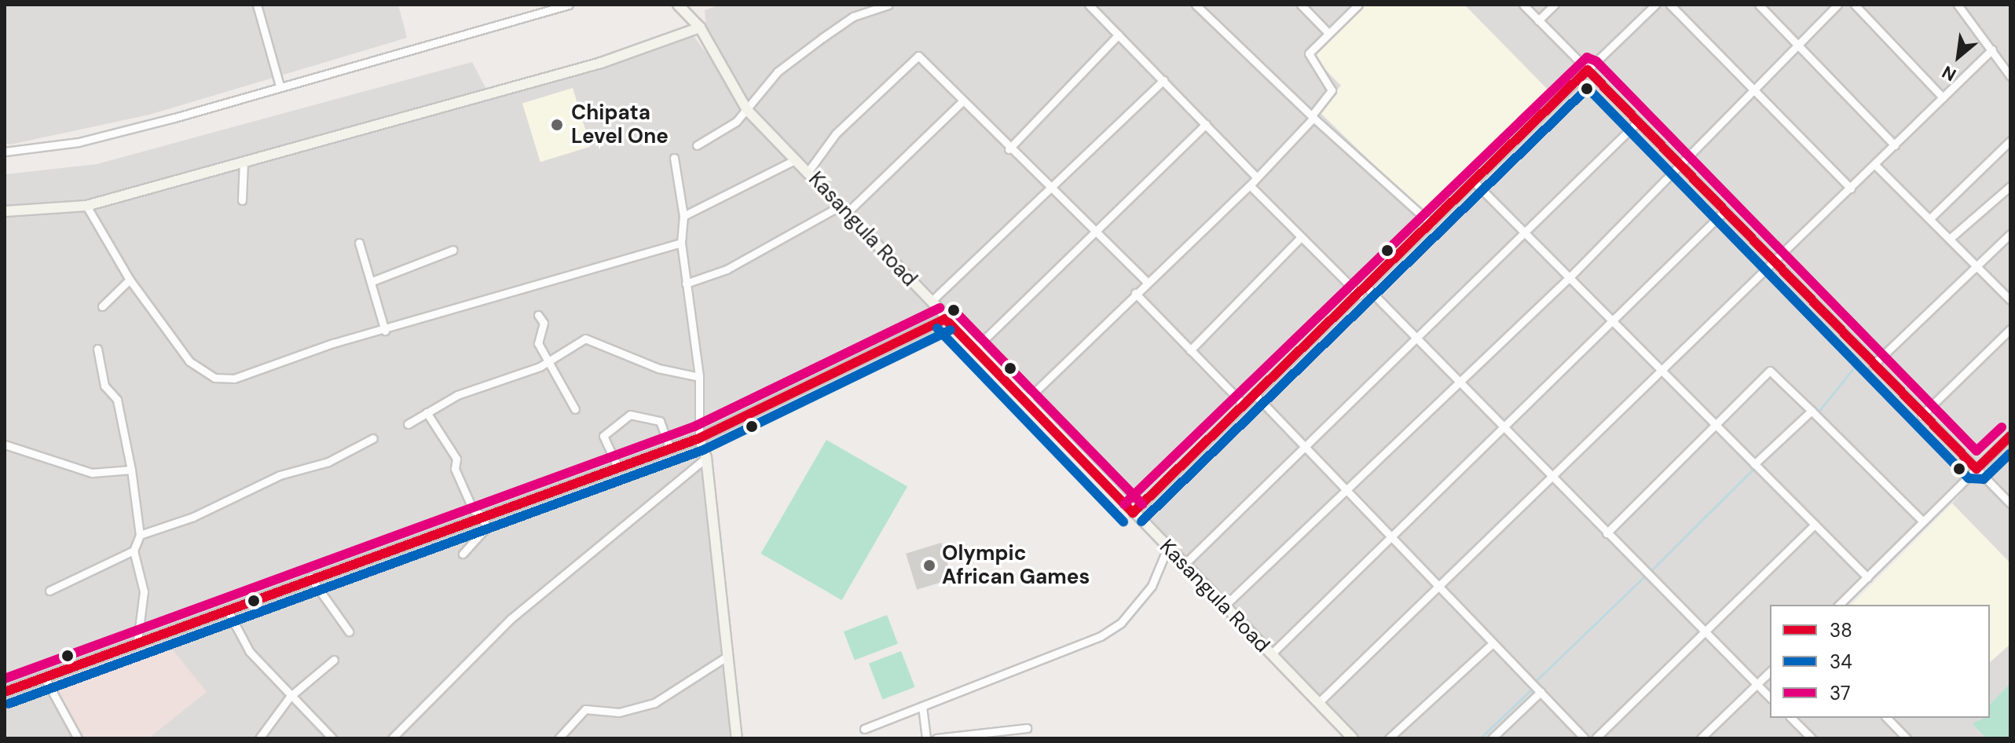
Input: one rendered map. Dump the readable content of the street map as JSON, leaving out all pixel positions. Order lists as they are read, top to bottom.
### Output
{
  "streets": {
    "street": ["Kasangula Road"]
  },
  "places": ["Chipata Level One", "Olympic African Games"],
  "lines": ["transit line 37", "transit line 38", "transit line 34"],
  "legend": ["38", "34", "37"],
  "north": "bottom left"
}
